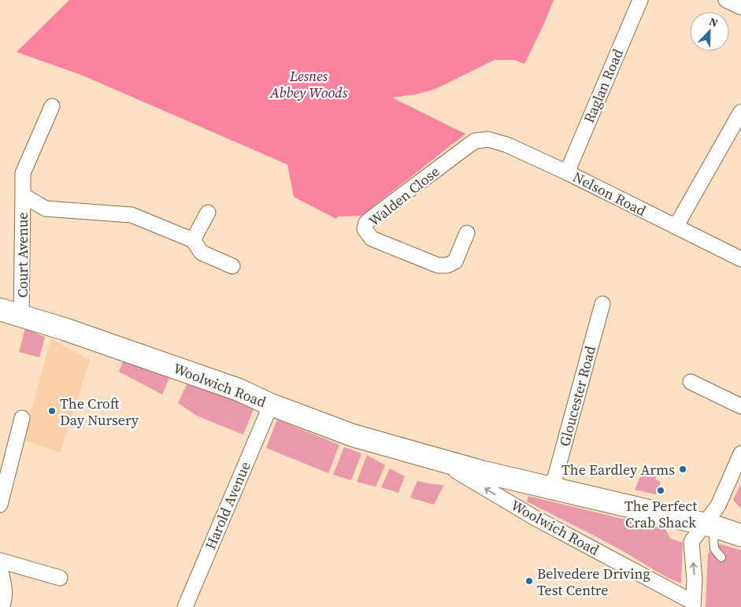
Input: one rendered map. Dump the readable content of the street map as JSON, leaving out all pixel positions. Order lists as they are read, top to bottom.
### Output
{
  "streets": {
    "main road": ["Woolwich Road"],
    "street": [
      "Raglan Road",
      "Nelson Road",
      "Walden Close",
      "Court Avenue",
      "Gloucester Road",
      "Harold Avenue"
    ]
  },
  "crossings": [
    ["Raglan Road", "Nelson Road"],
    ["Nelson Road", "Walden Close"],
    ["Court Avenue", "Woolwich Road"],
    ["Woolwich Road", "Gloucester Road"],
    ["Woolwich Road", "Harold Avenue"]
  ],
  "parks": ["Lesnes Abbey Woods"],
  "places": [
    "The Croft Day Nursery",
    "The Eardley Arms",
    "The Perfect Crab Shack",
    "Belvedere Driving Test Centre"
  ],
  "north": "top right"
}
